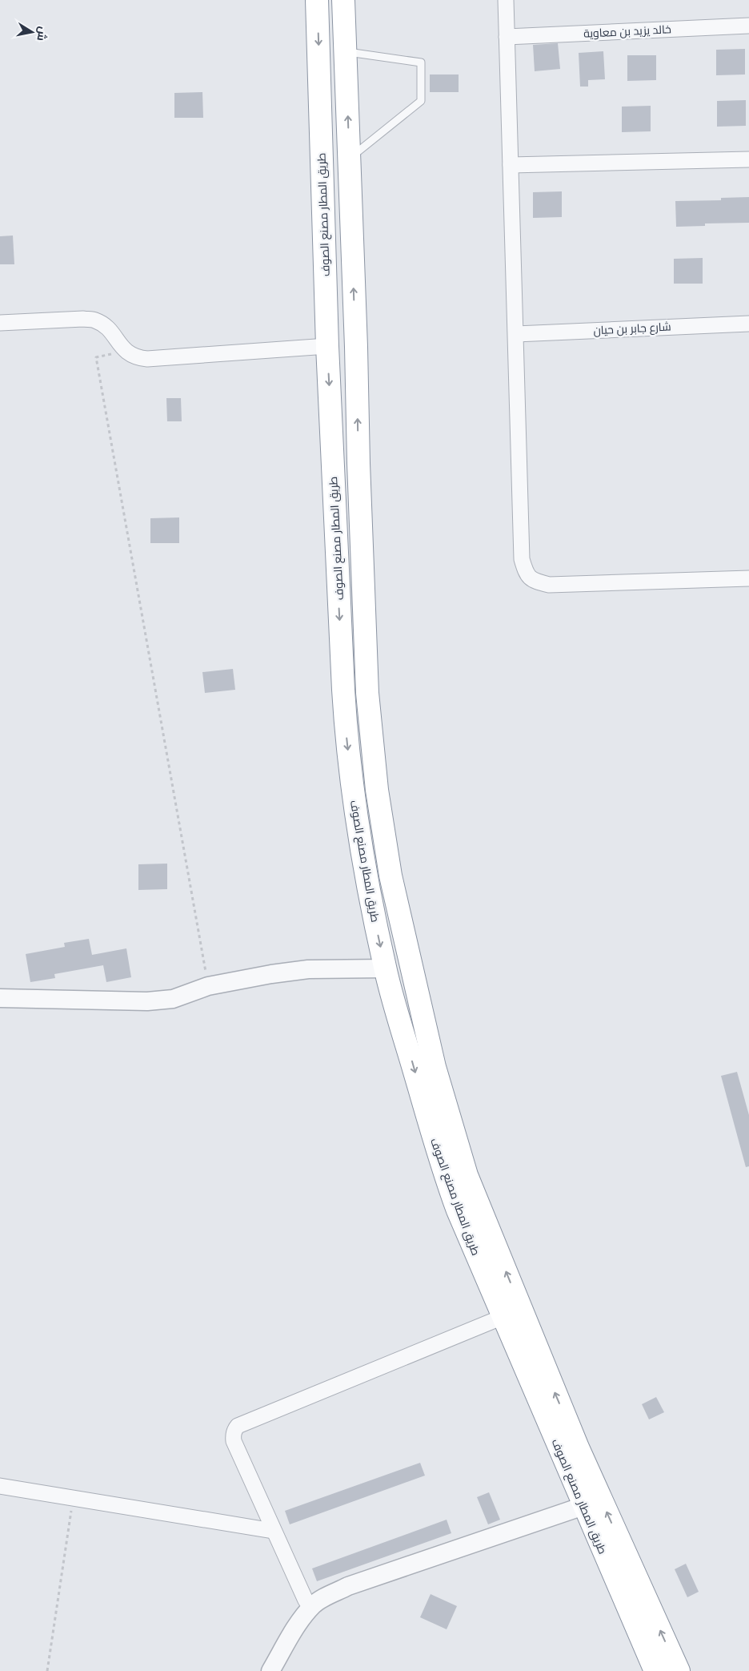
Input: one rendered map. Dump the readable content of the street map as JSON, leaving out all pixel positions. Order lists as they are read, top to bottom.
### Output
{
  "streets": {
    "highway": ["طريق المطار مصنع الصوف"],
    "street": ["خالد يزيد بن معاوية", "شارع جابر بن حيان"]
  },
  "north": "right"
}
